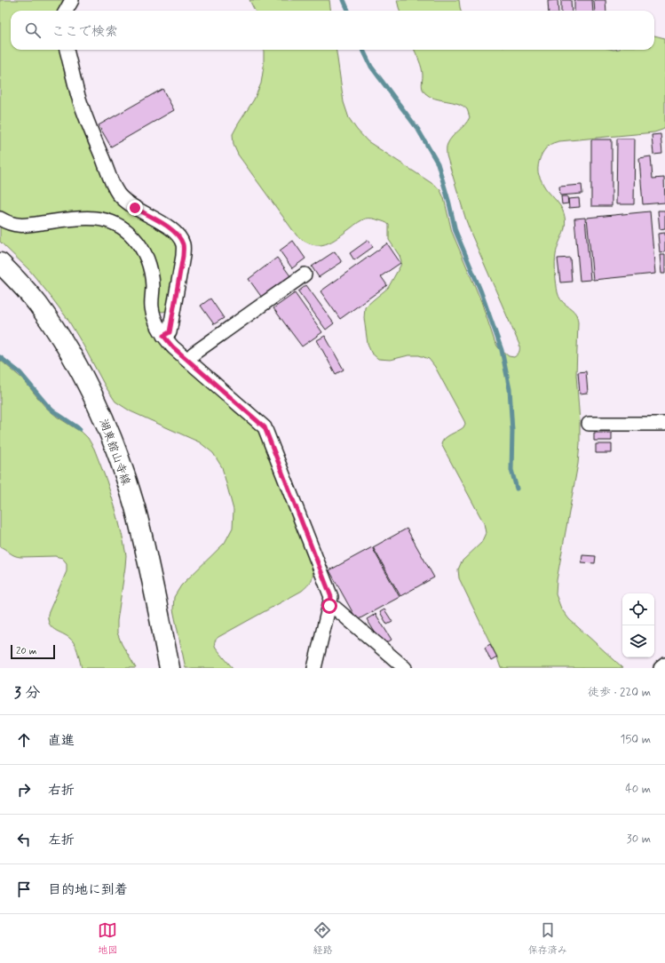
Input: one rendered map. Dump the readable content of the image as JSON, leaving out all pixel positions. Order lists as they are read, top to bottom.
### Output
{
  "streets": {
    "main road": ["湖東舘山寺線"]
  },
  "scale_bar": "20 m",
  "page": {
    "search": "ここで検索",
    "scale": "20 m",
    "heading": ["3 分", "徒歩 · 220 m"],
    "list": [
      ["直進", "150 m"],
      ["右折", "40 m"],
      ["左折", "30 m"],
      "目的地に到着"
    ],
    "nav": ["地図", "経路", "保存済み"]
  }
}
